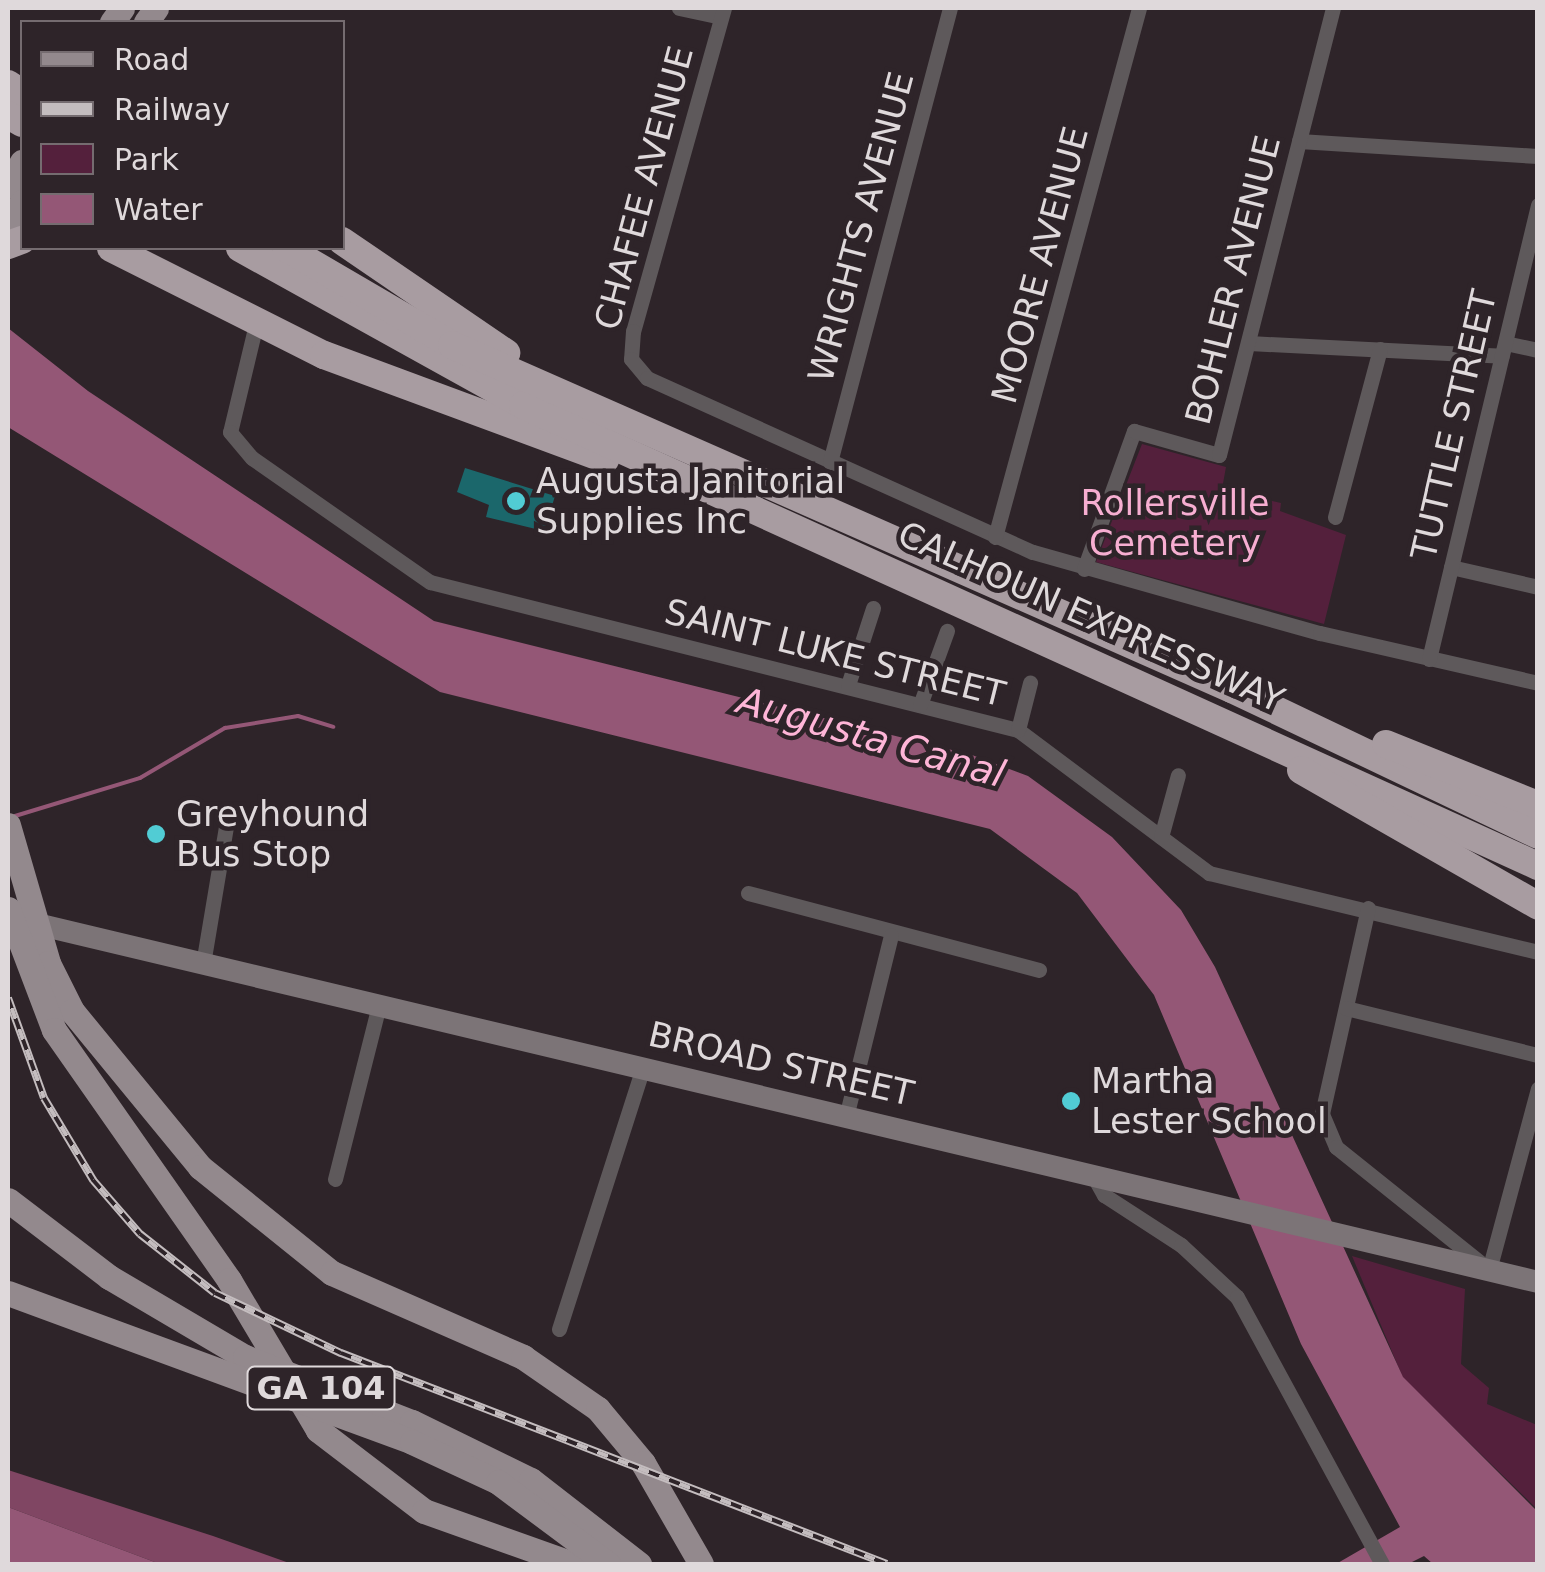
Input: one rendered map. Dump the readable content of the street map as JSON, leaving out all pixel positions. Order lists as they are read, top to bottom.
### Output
{
  "streets": {
    "highway": ["CALHOUN EXPRESSWAY"],
    "main road": ["BROAD STREET", "GA 104"],
    "street": [
      "CHAFEE AVENUE",
      "WRIGHTS AVENUE",
      "MOORE AVENUE",
      "BOHLER AVENUE",
      "TUTTLE STREET",
      "SAINT LUKE STREET"
    ]
  },
  "crossings": [
    ["CHAFEE AVENUE", "WRIGHTS AVENUE"]
  ],
  "water": ["Augusta Canal"],
  "parks": ["Rollersville Cemetery"],
  "places": ["Augusta Janitorial Supplies Inc", "Greyhound Bus Stop", "Martha Lester School"],
  "legend": [
    "Road",
    "Railway",
    "Park",
    "Water"
  ]
}
